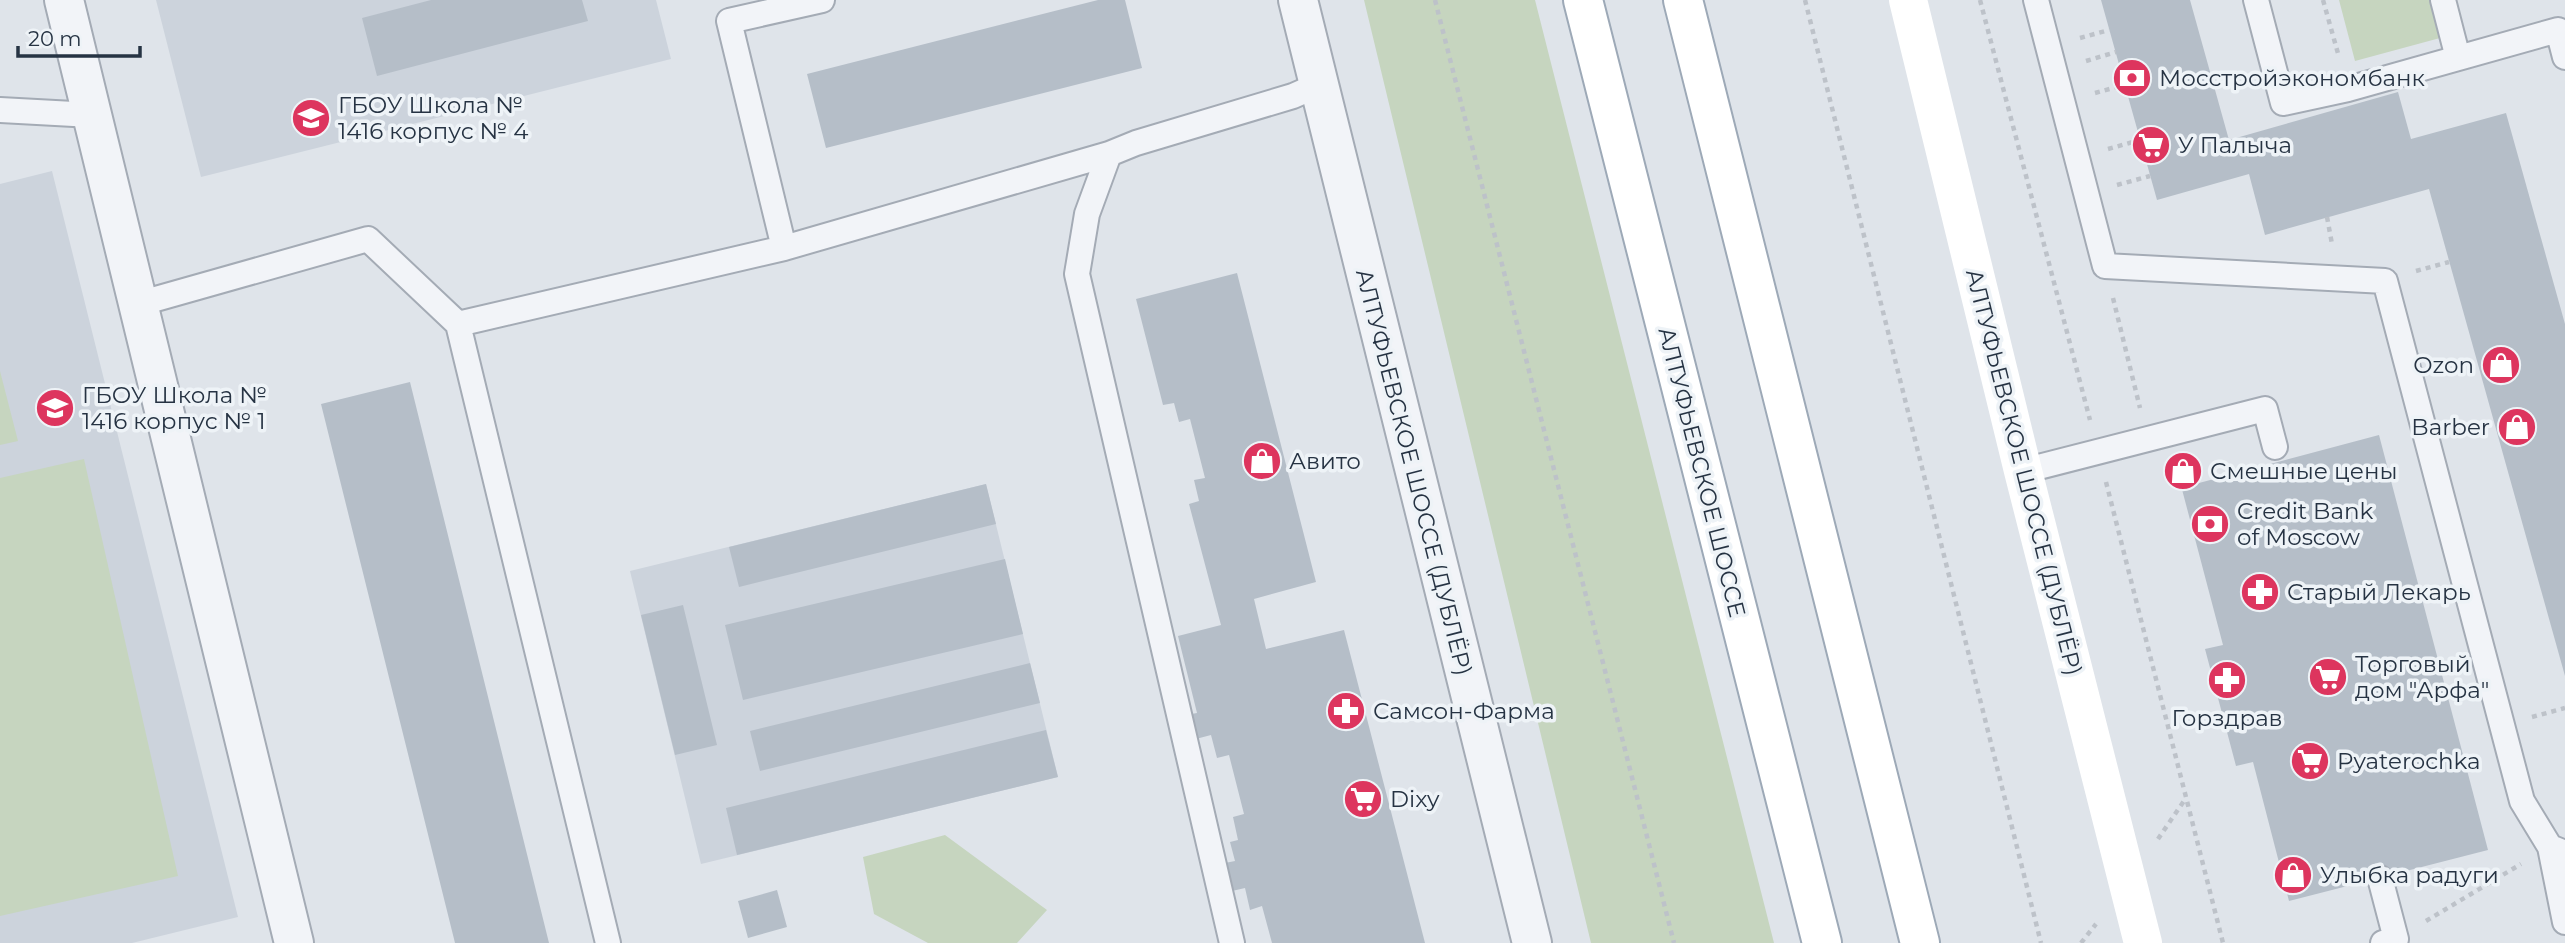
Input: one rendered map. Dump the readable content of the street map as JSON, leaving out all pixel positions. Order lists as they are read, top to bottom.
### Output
{
  "streets": {
    "main road": ["АЛТУФЬЕВСКОЕ ШОССЕ (ДУБЛЁР)", "АЛТУФЬЕВСКОЕ ШОССЕ"]
  },
  "places": {
    "bank": ["Мосстройэкономбанк", "Credit Bank of Moscow"],
    "school or university": ["ГБОУ Школа № 1416 корпус № 4", "ГБОУ Школа № 1416 корпус № 1"],
    "supermarket": [
      "У Палыча",
      "Торговый дом \"Арфа\"",
      "Pyaterochka",
      "Dixy"
    ],
    "shop": [
      "Ozon",
      "Barber",
      "Авито",
      "Смешные цены",
      "Улыбка радуги"
    ],
    "pharmacy": ["Старый Лекарь", "Горздрав", "Самсон-Фарма"]
  },
  "scale_bar": "20 m"
}
